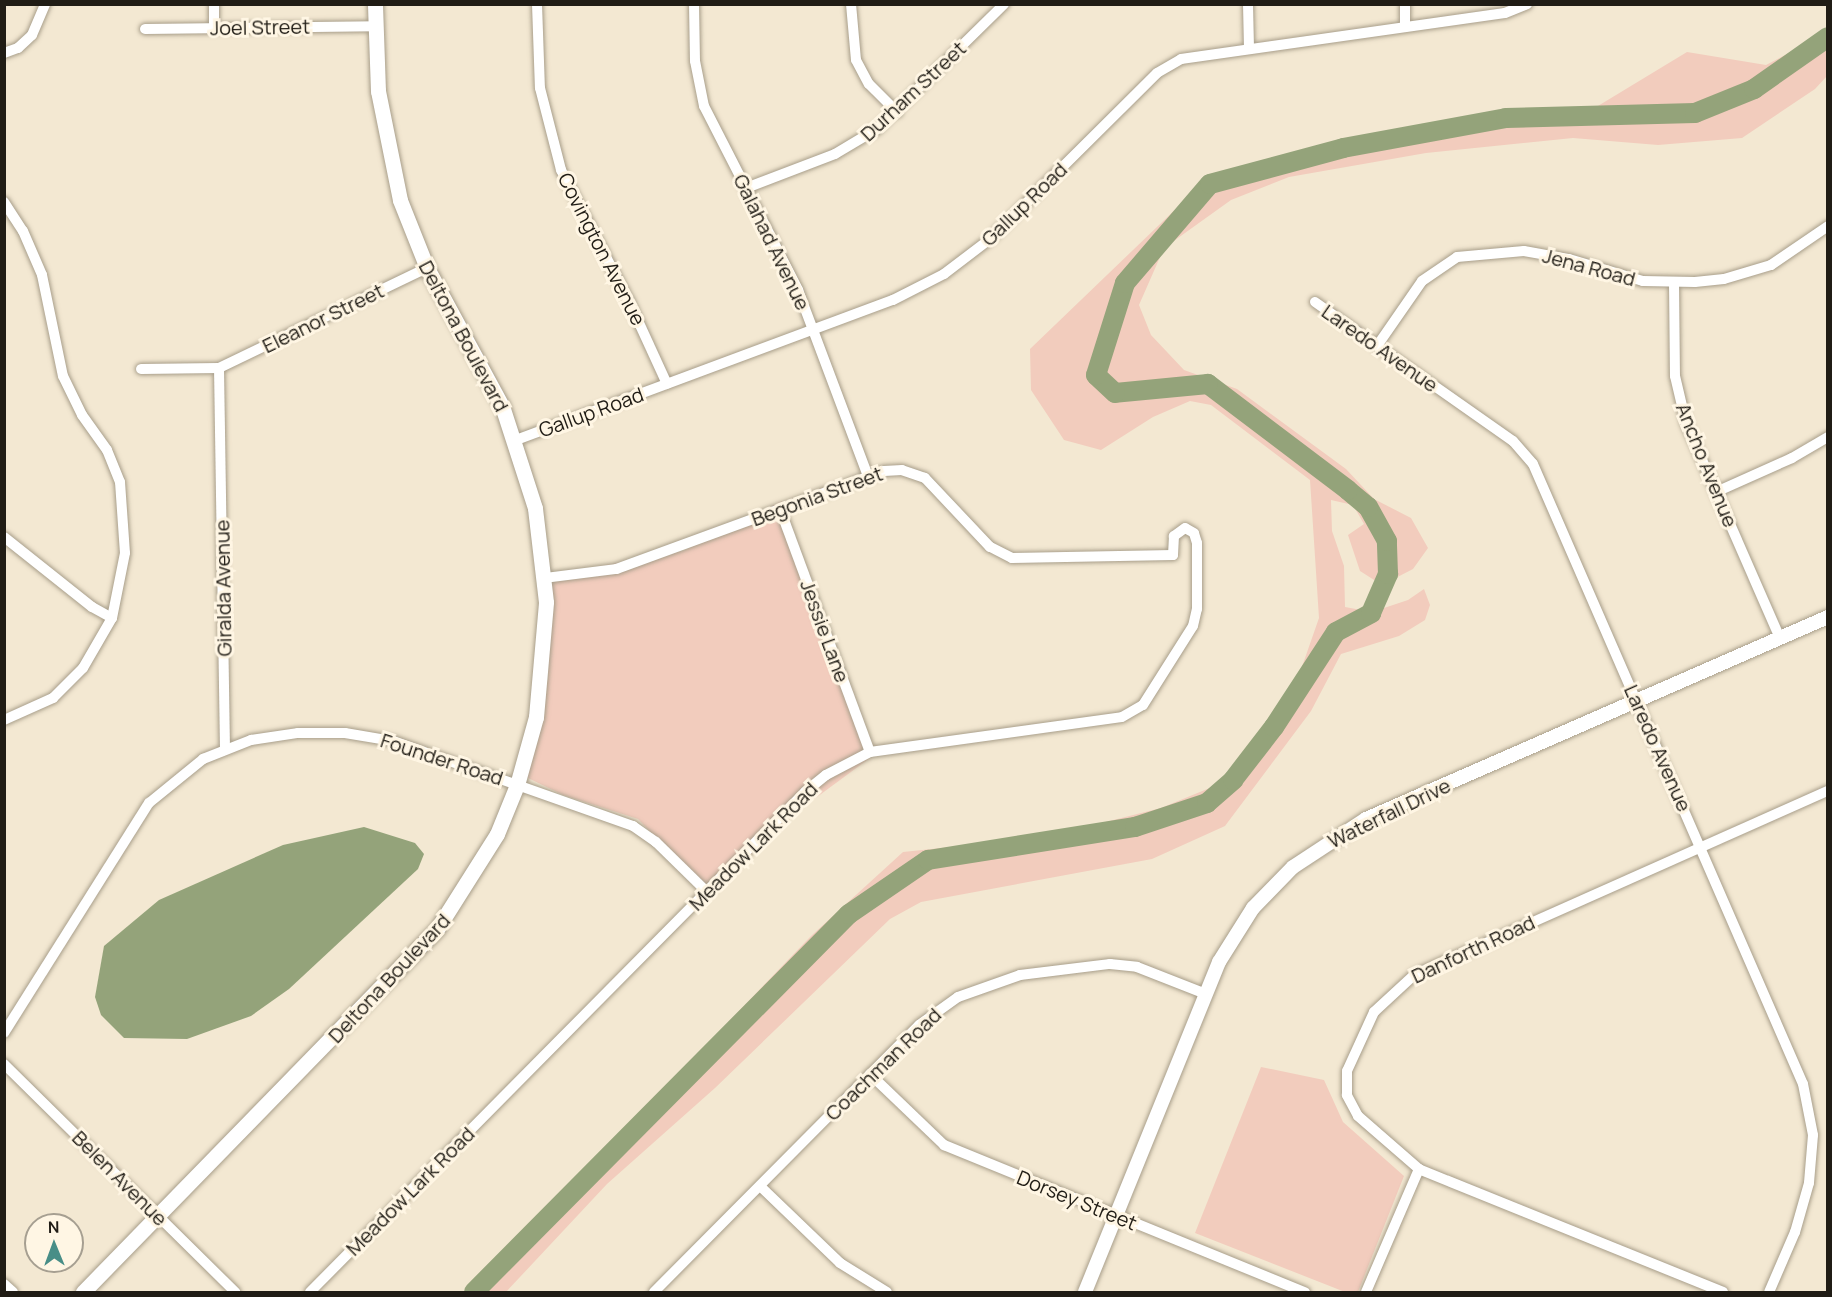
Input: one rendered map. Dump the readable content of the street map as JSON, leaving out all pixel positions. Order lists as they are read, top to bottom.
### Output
{
  "streets": {
    "main road": ["Deltona Boulevard"],
    "street": [
      "Joel Street",
      "Durham Street",
      "Gallup Road",
      "Galahad Avenue",
      "Covington Avenue",
      "Jena Road",
      "Eleanor Street",
      "Laredo Avenue",
      "Ancho Avenue",
      "Begonia Street",
      "Giralda Avenue",
      "Jessie Lane",
      "Founder Road",
      "Waterfall Drive",
      "Meadow Lark Road",
      "Danforth Road",
      "Coachman Road",
      "Belen Avenue",
      "Dorsey Street"
    ]
  },
  "crossings": [
    ["Joel Street", "Deltona Boulevard"],
    ["Durham Street", "Galahad Avenue"],
    ["Gallup Road", "Galahad Avenue"],
    ["Gallup Road", "Covington Avenue"],
    ["Gallup Road", "Deltona Boulevard"],
    ["Galahad Avenue", "Begonia Street"],
    ["Jena Road", "Laredo Avenue"],
    ["Jena Road", "Ancho Avenue"],
    ["Eleanor Street", "Deltona Boulevard"],
    ["Eleanor Street", "Giralda Avenue"],
    ["Deltona Boulevard", "Begonia Street"],
    ["Deltona Boulevard", "Founder Road"],
    ["Deltona Boulevard", "Belen Avenue"],
    ["Laredo Avenue", "Waterfall Drive"],
    ["Laredo Avenue", "Danforth Road"],
    ["Ancho Avenue", "Waterfall Drive"],
    ["Begonia Street", "Jessie Lane"],
    ["Begonia Street", "Meadow Lark Road"],
    ["Giralda Avenue", "Founder Road"],
    ["Jessie Lane", "Meadow Lark Road"],
    ["Founder Road", "Meadow Lark Road"],
    ["Waterfall Drive", "Coachman Road"],
    ["Waterfall Drive", "Dorsey Street"],
    ["Coachman Road", "Dorsey Street"]
  ],
  "north": "top"
}
